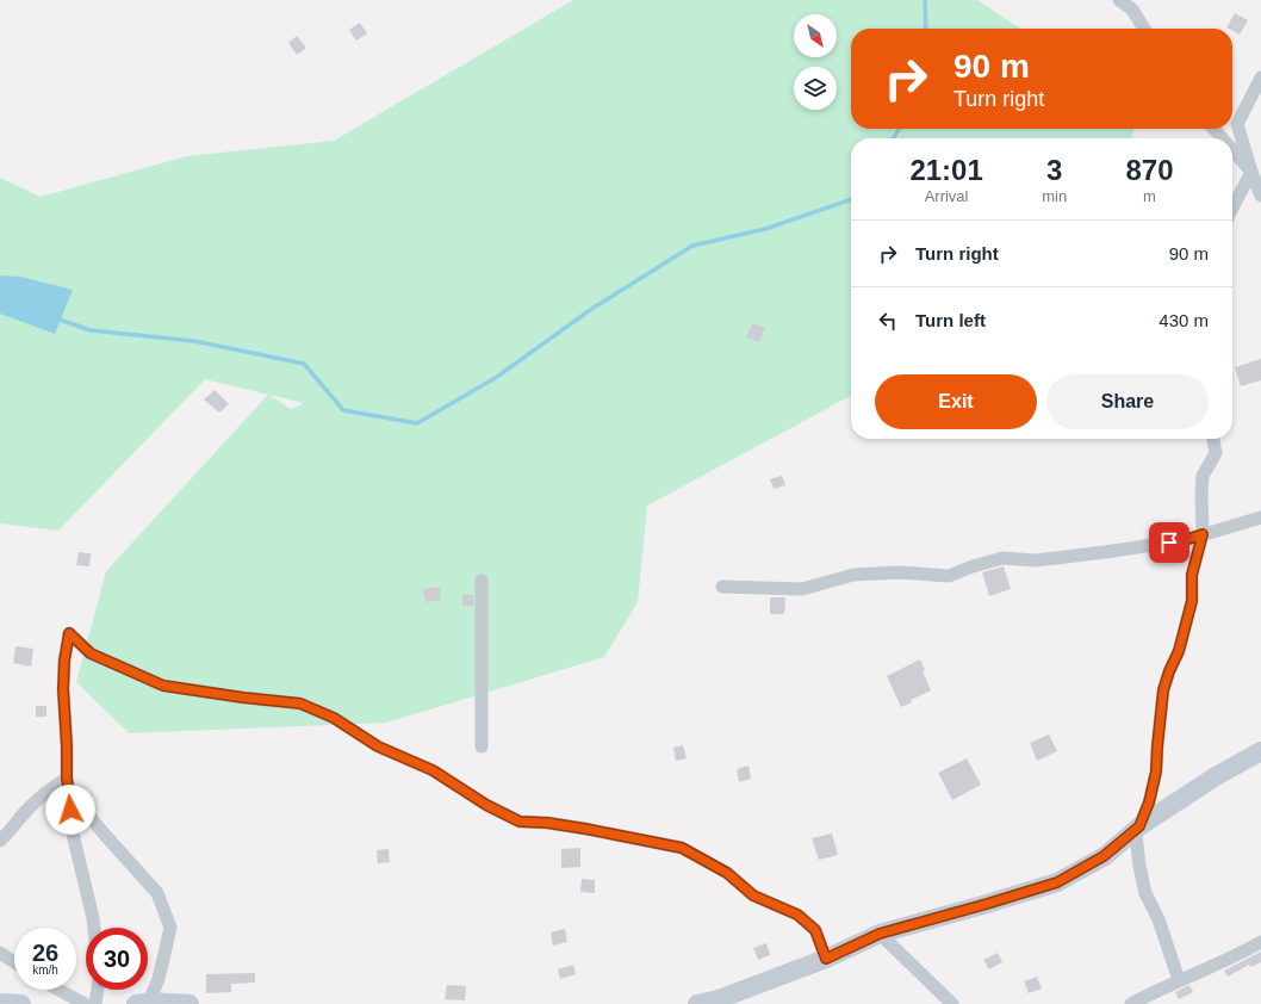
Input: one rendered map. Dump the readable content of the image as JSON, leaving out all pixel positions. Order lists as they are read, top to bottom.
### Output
{
  "north": "bottom right",
  "page": {
    "turn": ["90 m", "Turn right"],
    "eta": [
      "21:01",
      "Arrival",
      "3",
      "min",
      "870",
      "m"
    ],
    "list": [
      {
        "name": "Turn right",
        "value": "90 m"
      },
      {
        "name": "Turn left",
        "value": "430 m"
      }
    ],
    "buttons": ["Exit", "Share"],
    "speed": "26 km/h",
    "limit": "30"
  }
}
